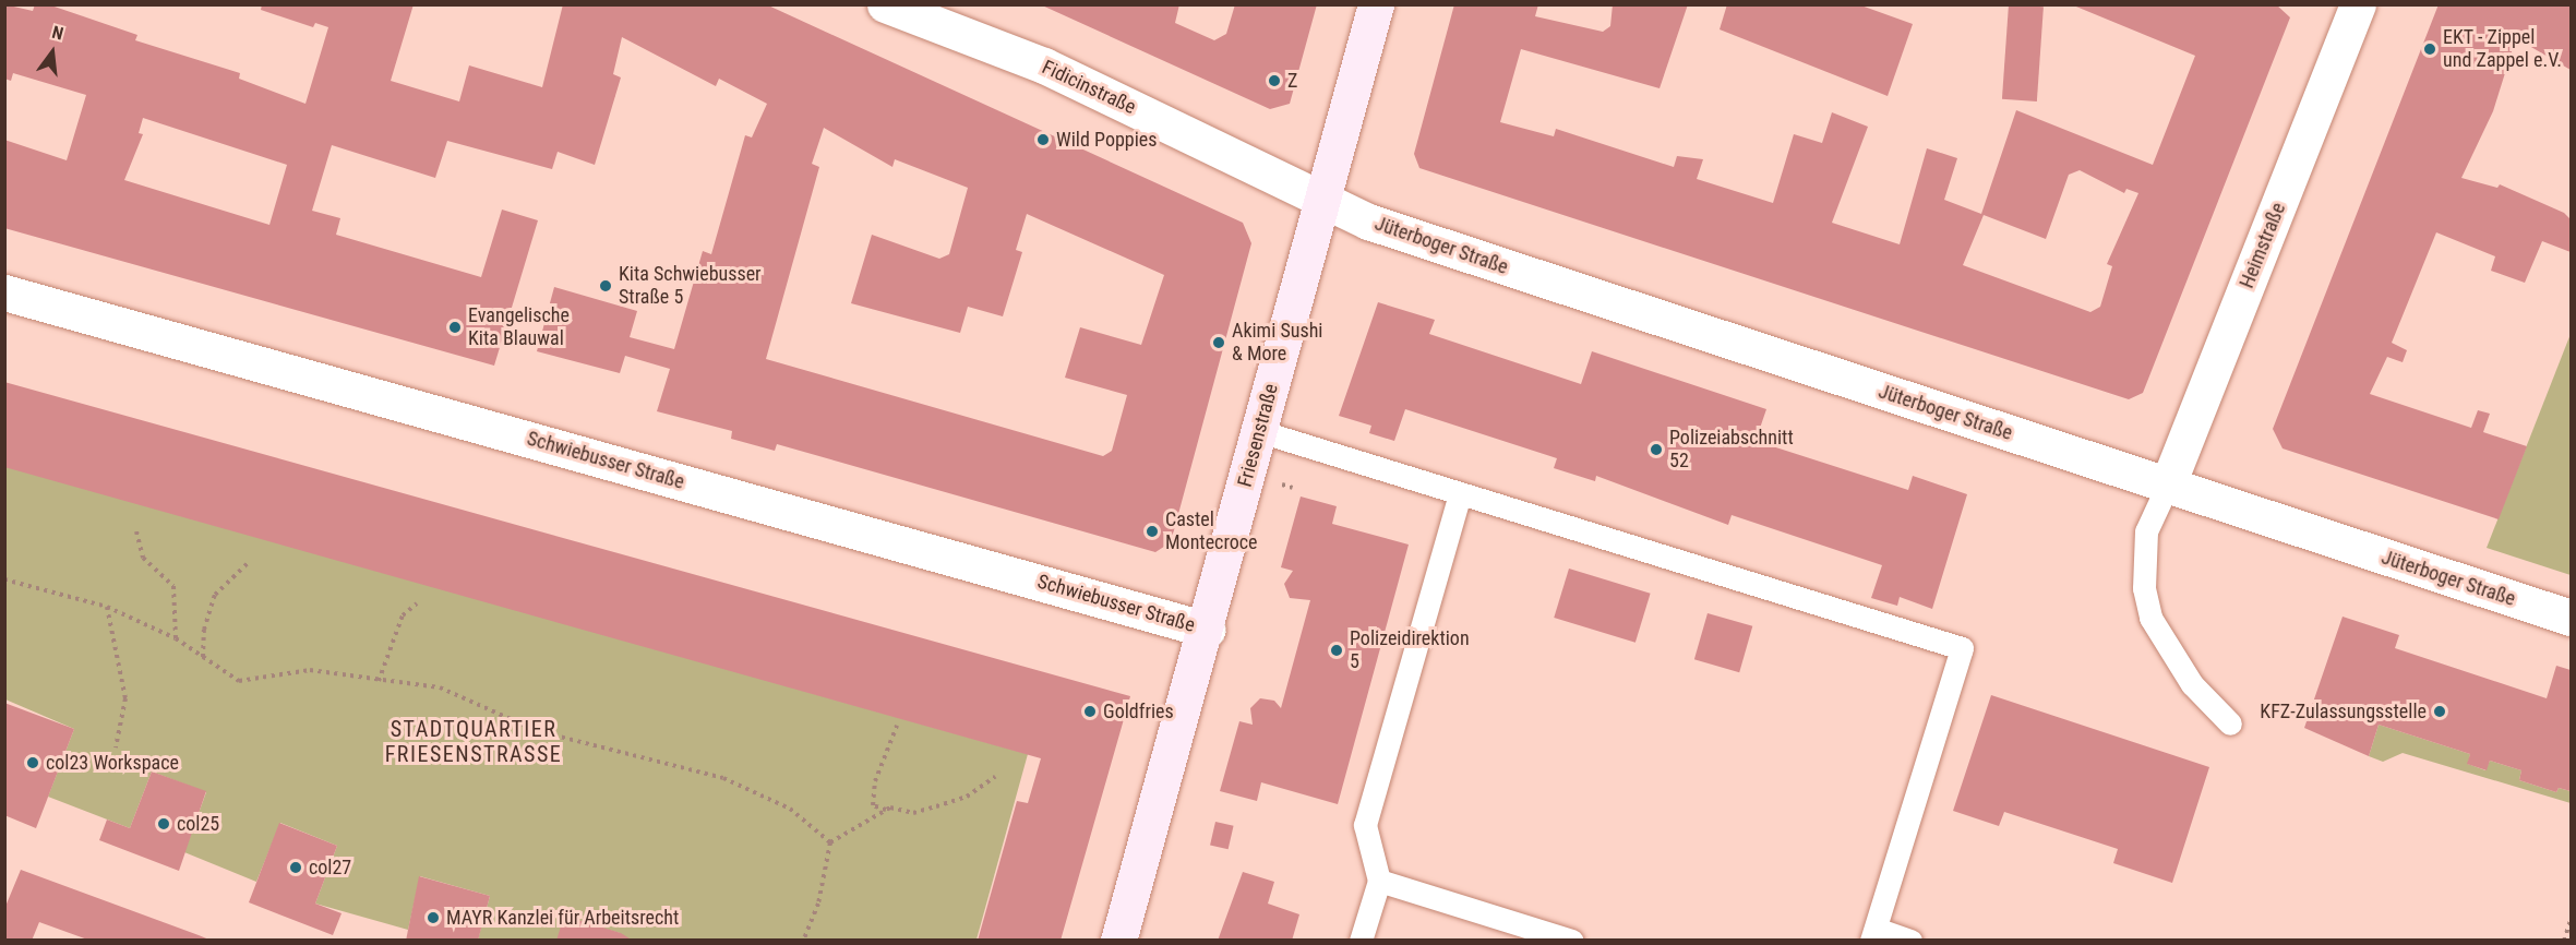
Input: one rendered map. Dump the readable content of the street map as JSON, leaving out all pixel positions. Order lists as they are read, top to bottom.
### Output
{
  "streets": {
    "street": [
      "Fidicinstraße",
      "Jüterboger Straße",
      "Heimstraße",
      "Friesenstraße",
      "Schwiebusser Straße"
    ]
  },
  "crossings": [
    ["Fidicinstraße", "Jüterboger Straße"],
    ["Fidicinstraße", "Friesenstraße"],
    ["Jüterboger Straße", "Heimstraße"],
    ["Jüterboger Straße", "Friesenstraße"],
    ["Friesenstraße", "Schwiebusser Straße"]
  ],
  "districts": ["STADTQUARTIER FRIESENSTRASSE"],
  "places": [
    "EKT - Zippel und Zappel e.V.",
    "Z",
    "Wild Poppies",
    "Kita Schwiebusser Straße 5",
    "Evangelische Kita Blauwal",
    "Akimi Sushi & More",
    "Polizeiabschnitt 52",
    "Castel Montecroce",
    "Polizeidirektion 5",
    "Goldfries",
    "KFZ-Zulassungsstelle",
    "col23 Workspace",
    "col25",
    "col27",
    "MAYR Kanzlei für Arbeitsrecht"
  ],
  "north": "top"
}
